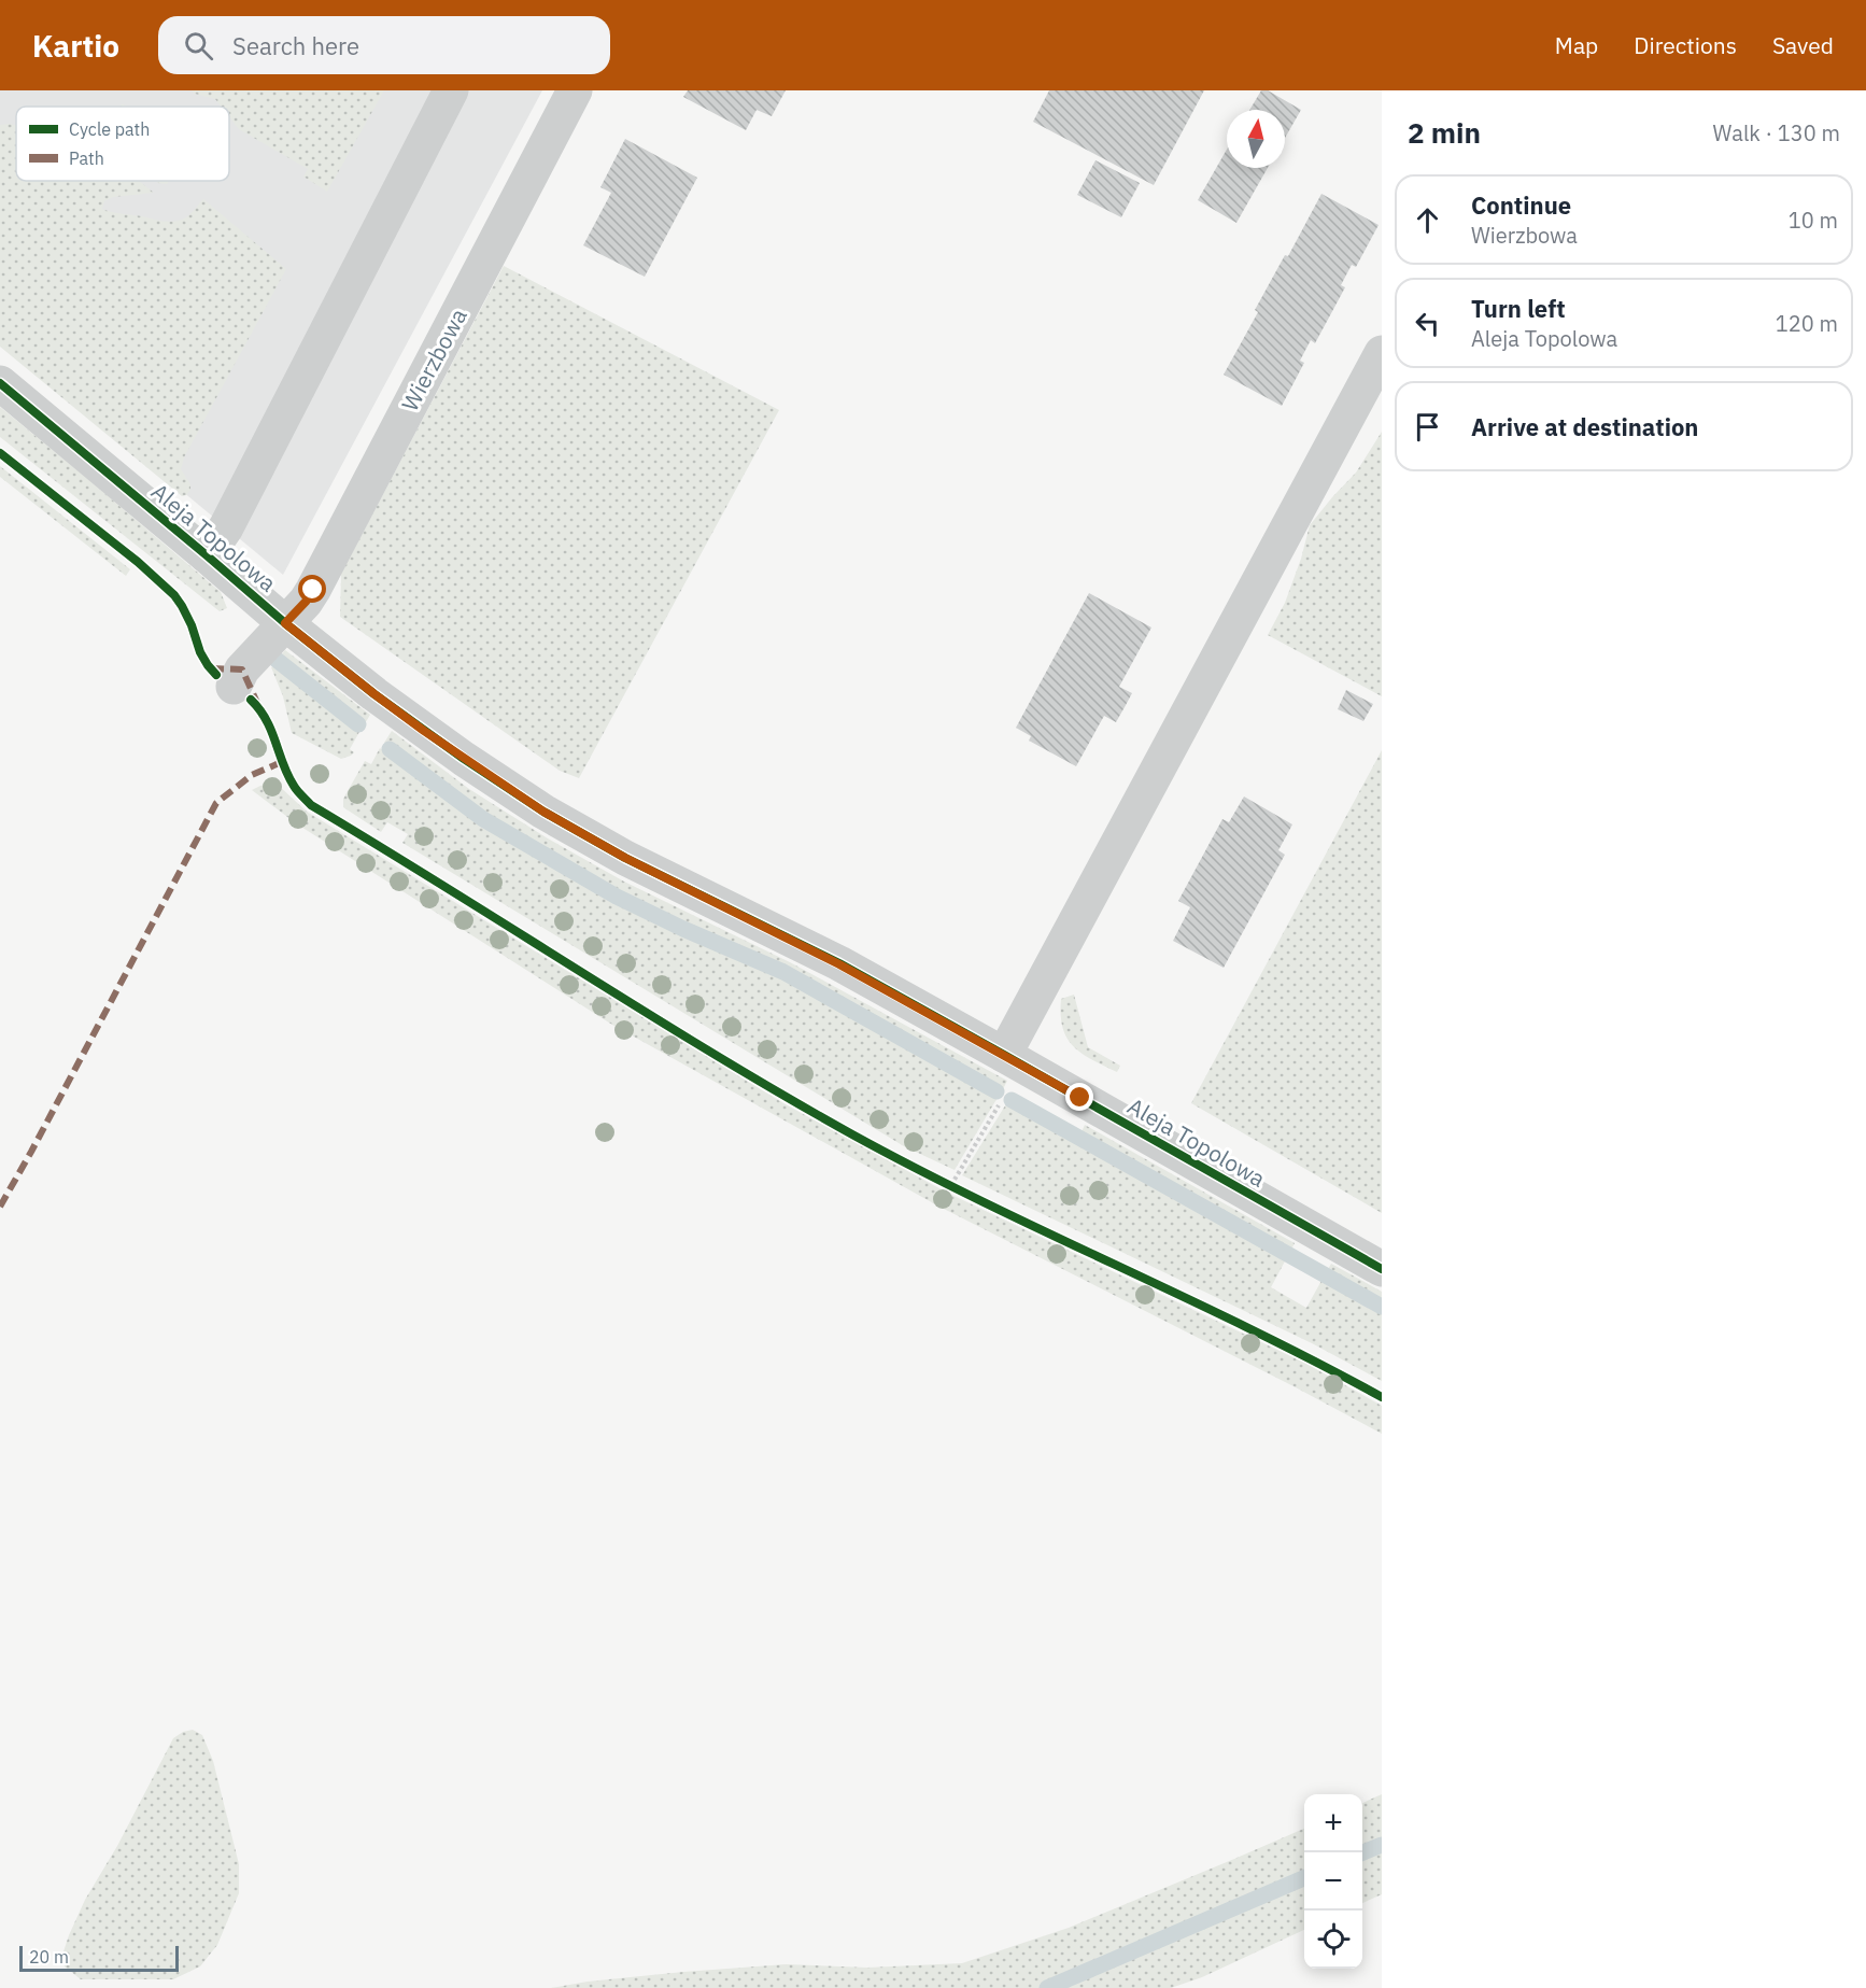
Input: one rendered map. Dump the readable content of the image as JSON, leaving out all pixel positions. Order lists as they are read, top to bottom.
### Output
{
  "streets": {
    "street": ["Wierzbowa", "Aleja Topolowa"]
  },
  "crossings": [
    ["Wierzbowa", "Aleja Topolowa"]
  ],
  "legend": ["Cycle path", "Path"],
  "scale_bar": "20 m",
  "north": "top",
  "page": {
    "header": "Kartio",
    "search": "Search here",
    "nav": ["Map", "Directions", "Saved"],
    "heading": ["2 min", "Walk · 130 m"],
    "list": [
      ["Continue", "Wierzbowa", "10 m"],
      ["Turn left", "Aleja Topolowa", "120 m"],
      "Arrive at destination"
    ],
    "map_buttons": ["+", "−"],
    "scale": "20 m"
  }
}
